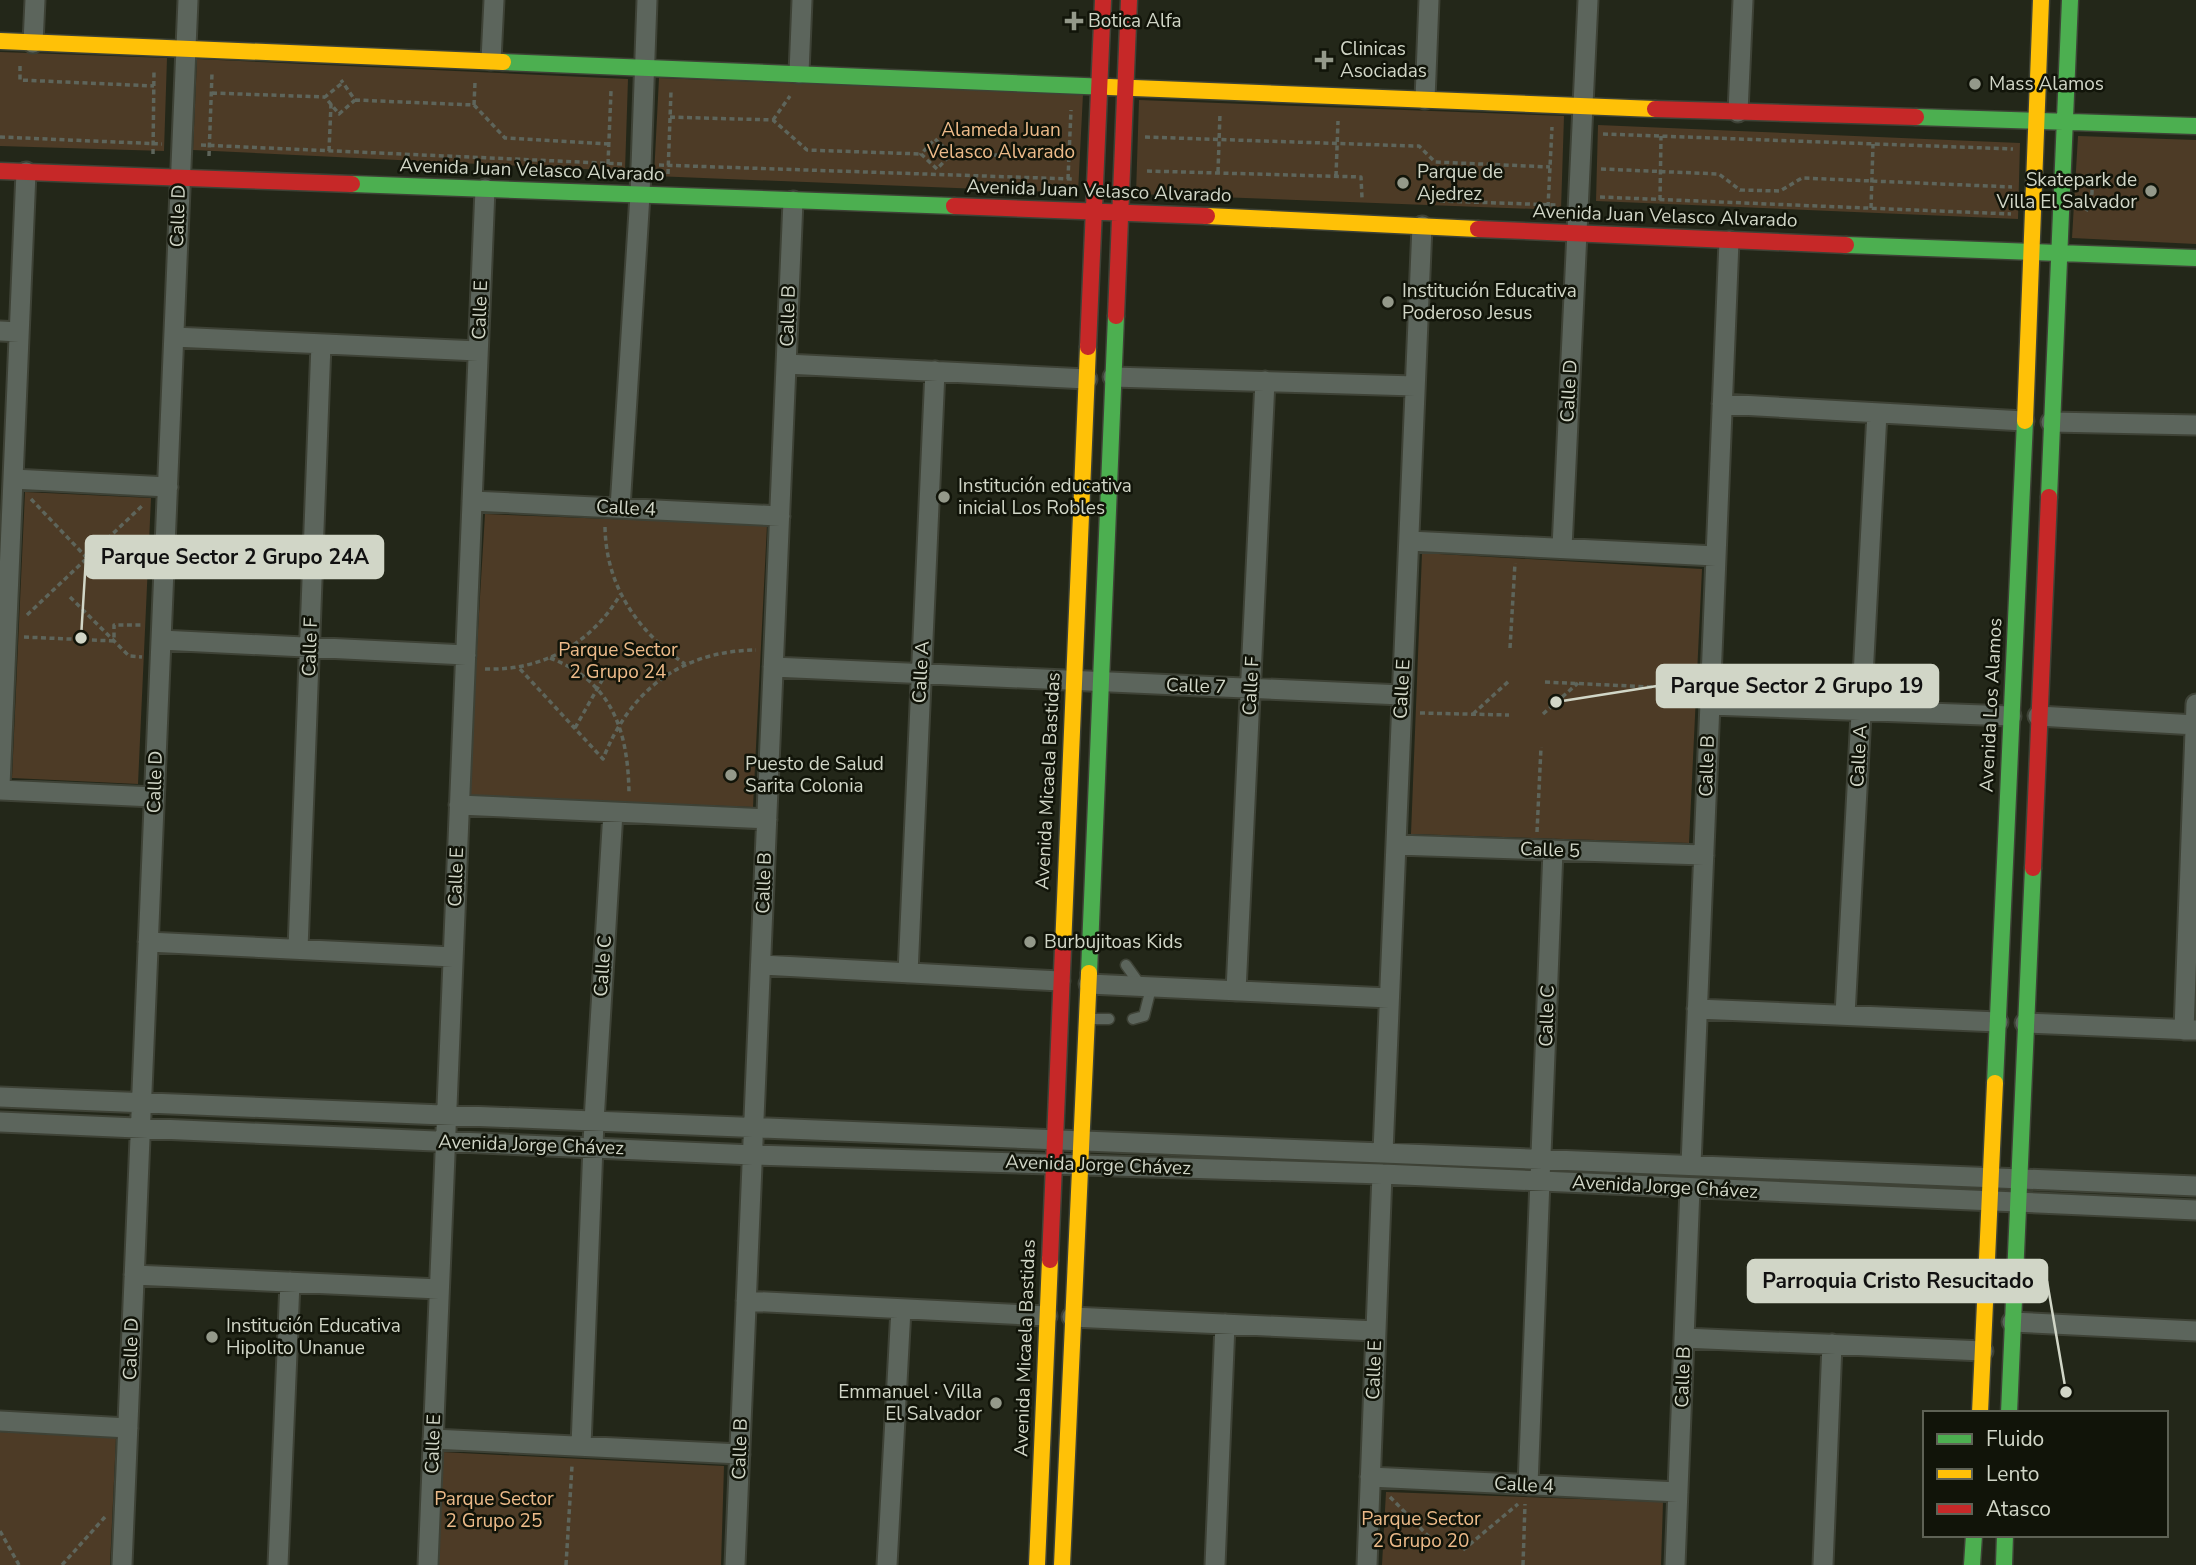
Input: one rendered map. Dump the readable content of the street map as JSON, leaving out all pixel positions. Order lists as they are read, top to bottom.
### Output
{
  "streets": {
    "street": [
      "Avenida Juan Velasco Alvarado",
      "Calle D",
      "Calle E",
      "Calle B",
      "Calle 4",
      "Calle F",
      "Calle A",
      "Calle 7",
      "Avenida Los Alamos",
      "Avenida Micaela Bastidas",
      "Calle 5",
      "Calle C",
      "Avenida Jorge Chávez"
    ]
  },
  "crossings": [
    ["Avenida Juan Velasco Alvarado", "Calle D"],
    ["Avenida Juan Velasco Alvarado", "Calle E"],
    ["Avenida Juan Velasco Alvarado", "Calle B"],
    ["Avenida Juan Velasco Alvarado", "Avenida Los Alamos"],
    ["Avenida Juan Velasco Alvarado", "Avenida Micaela Bastidas"],
    ["Calle D", "Avenida Jorge Chávez"],
    ["Calle E", "Calle 4"],
    ["Calle E", "Calle 7"],
    ["Calle E", "Calle 5"],
    ["Calle E", "Avenida Jorge Chávez"],
    ["Calle B", "Calle 4"],
    ["Calle B", "Calle 7"],
    ["Calle B", "Calle 5"],
    ["Calle B", "Avenida Jorge Chávez"],
    ["Calle F", "Calle 7"],
    ["Calle A", "Calle 7"],
    ["Calle 7", "Avenida Micaela Bastidas"],
    ["Avenida Los Alamos", "Avenida Jorge Chávez"],
    ["Avenida Micaela Bastidas", "Avenida Jorge Chávez"],
    ["Calle 5", "Calle C"],
    ["Calle C", "Avenida Jorge Chávez"]
  ],
  "parks": [
    "Alameda Juan Velasco Alvarado",
    "Parque Sector 2 Grupo 24",
    "Parque Sector 2 Grupo 25",
    "Parque Sector 2 Grupo 20"
  ],
  "places": {
    "health": ["Botica Alfa", "Clinicas Asociadas"],
    "other": [
      "Mass Alamos",
      "Parque de Ajedrez",
      "Skatepark de Villa El Salvador",
      "Institución Educativa Poderoso Jesus",
      "Institución educativa inicial Los Robles",
      "Parque Sector 2 Grupo 24A",
      "Parque Sector 2 Grupo 19",
      "Puesto de Salud Sarita Colonia",
      "Burbujitoas Kids",
      "Institución Educativa Hipolito Unanue",
      "Parroquia Cristo Resucitado",
      "Emmanuel · Villa El Salvador"
    ]
  },
  "legend": ["Fluido", "Lento", "Atasco"]
}
